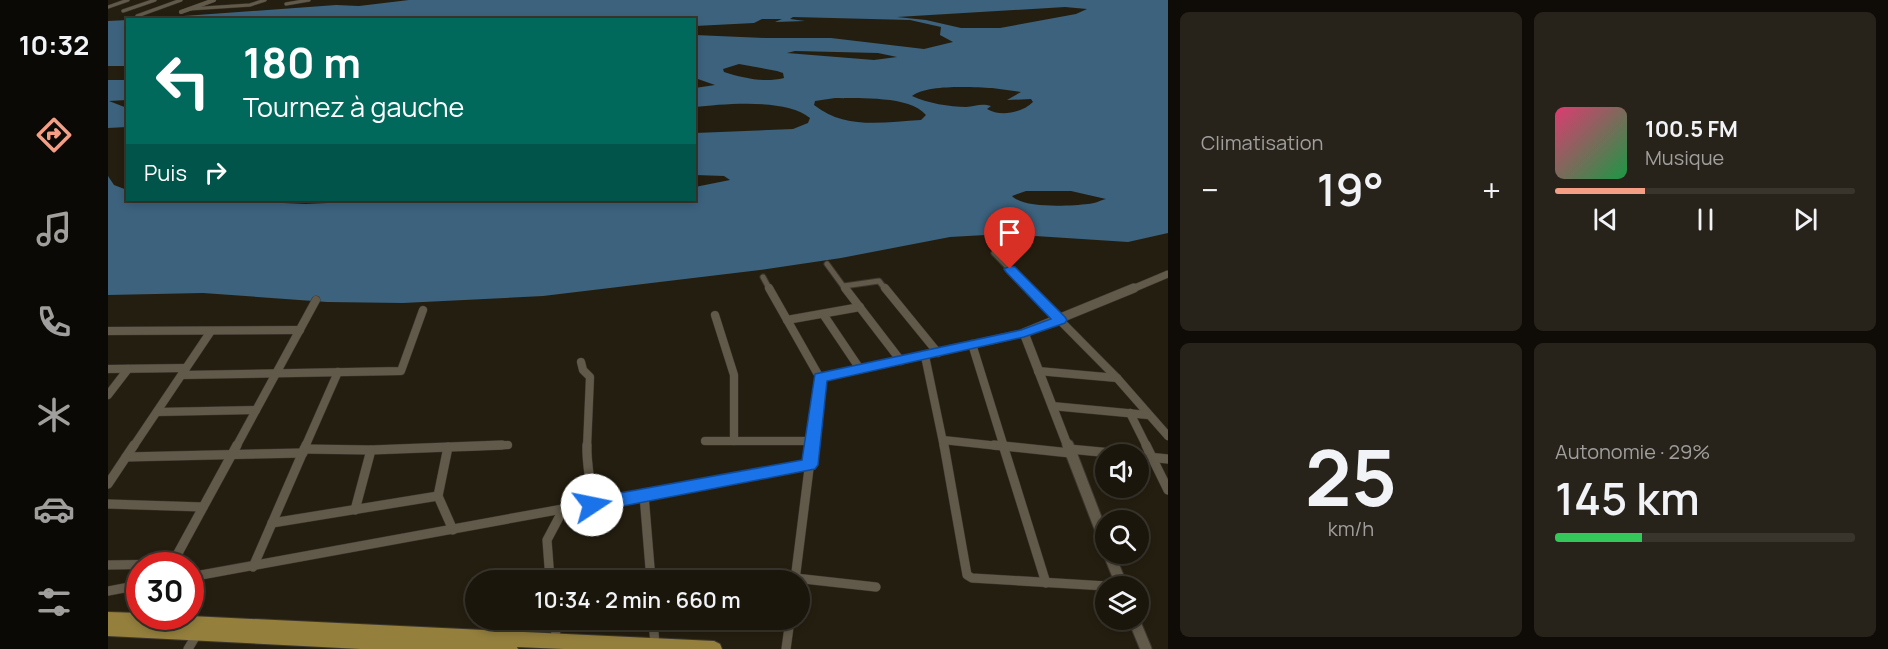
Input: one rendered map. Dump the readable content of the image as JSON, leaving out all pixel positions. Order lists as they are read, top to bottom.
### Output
{
  "page": {
    "tabs": "10:32",
    "tile": [
      "Climatisation",
      ["25", "km/h"],
      ["Autonomie · 29%", "145 km"]
    ],
    "turn": ["180 m", "Tournez à gauche"],
    "song": ["100.5 FM", "Musique"],
    "then": "Puis",
    "heat": ["−", "19°", "+"],
    "limit": "30",
    "trip": "10:34 · 2 min · 660 m"
  }
}
